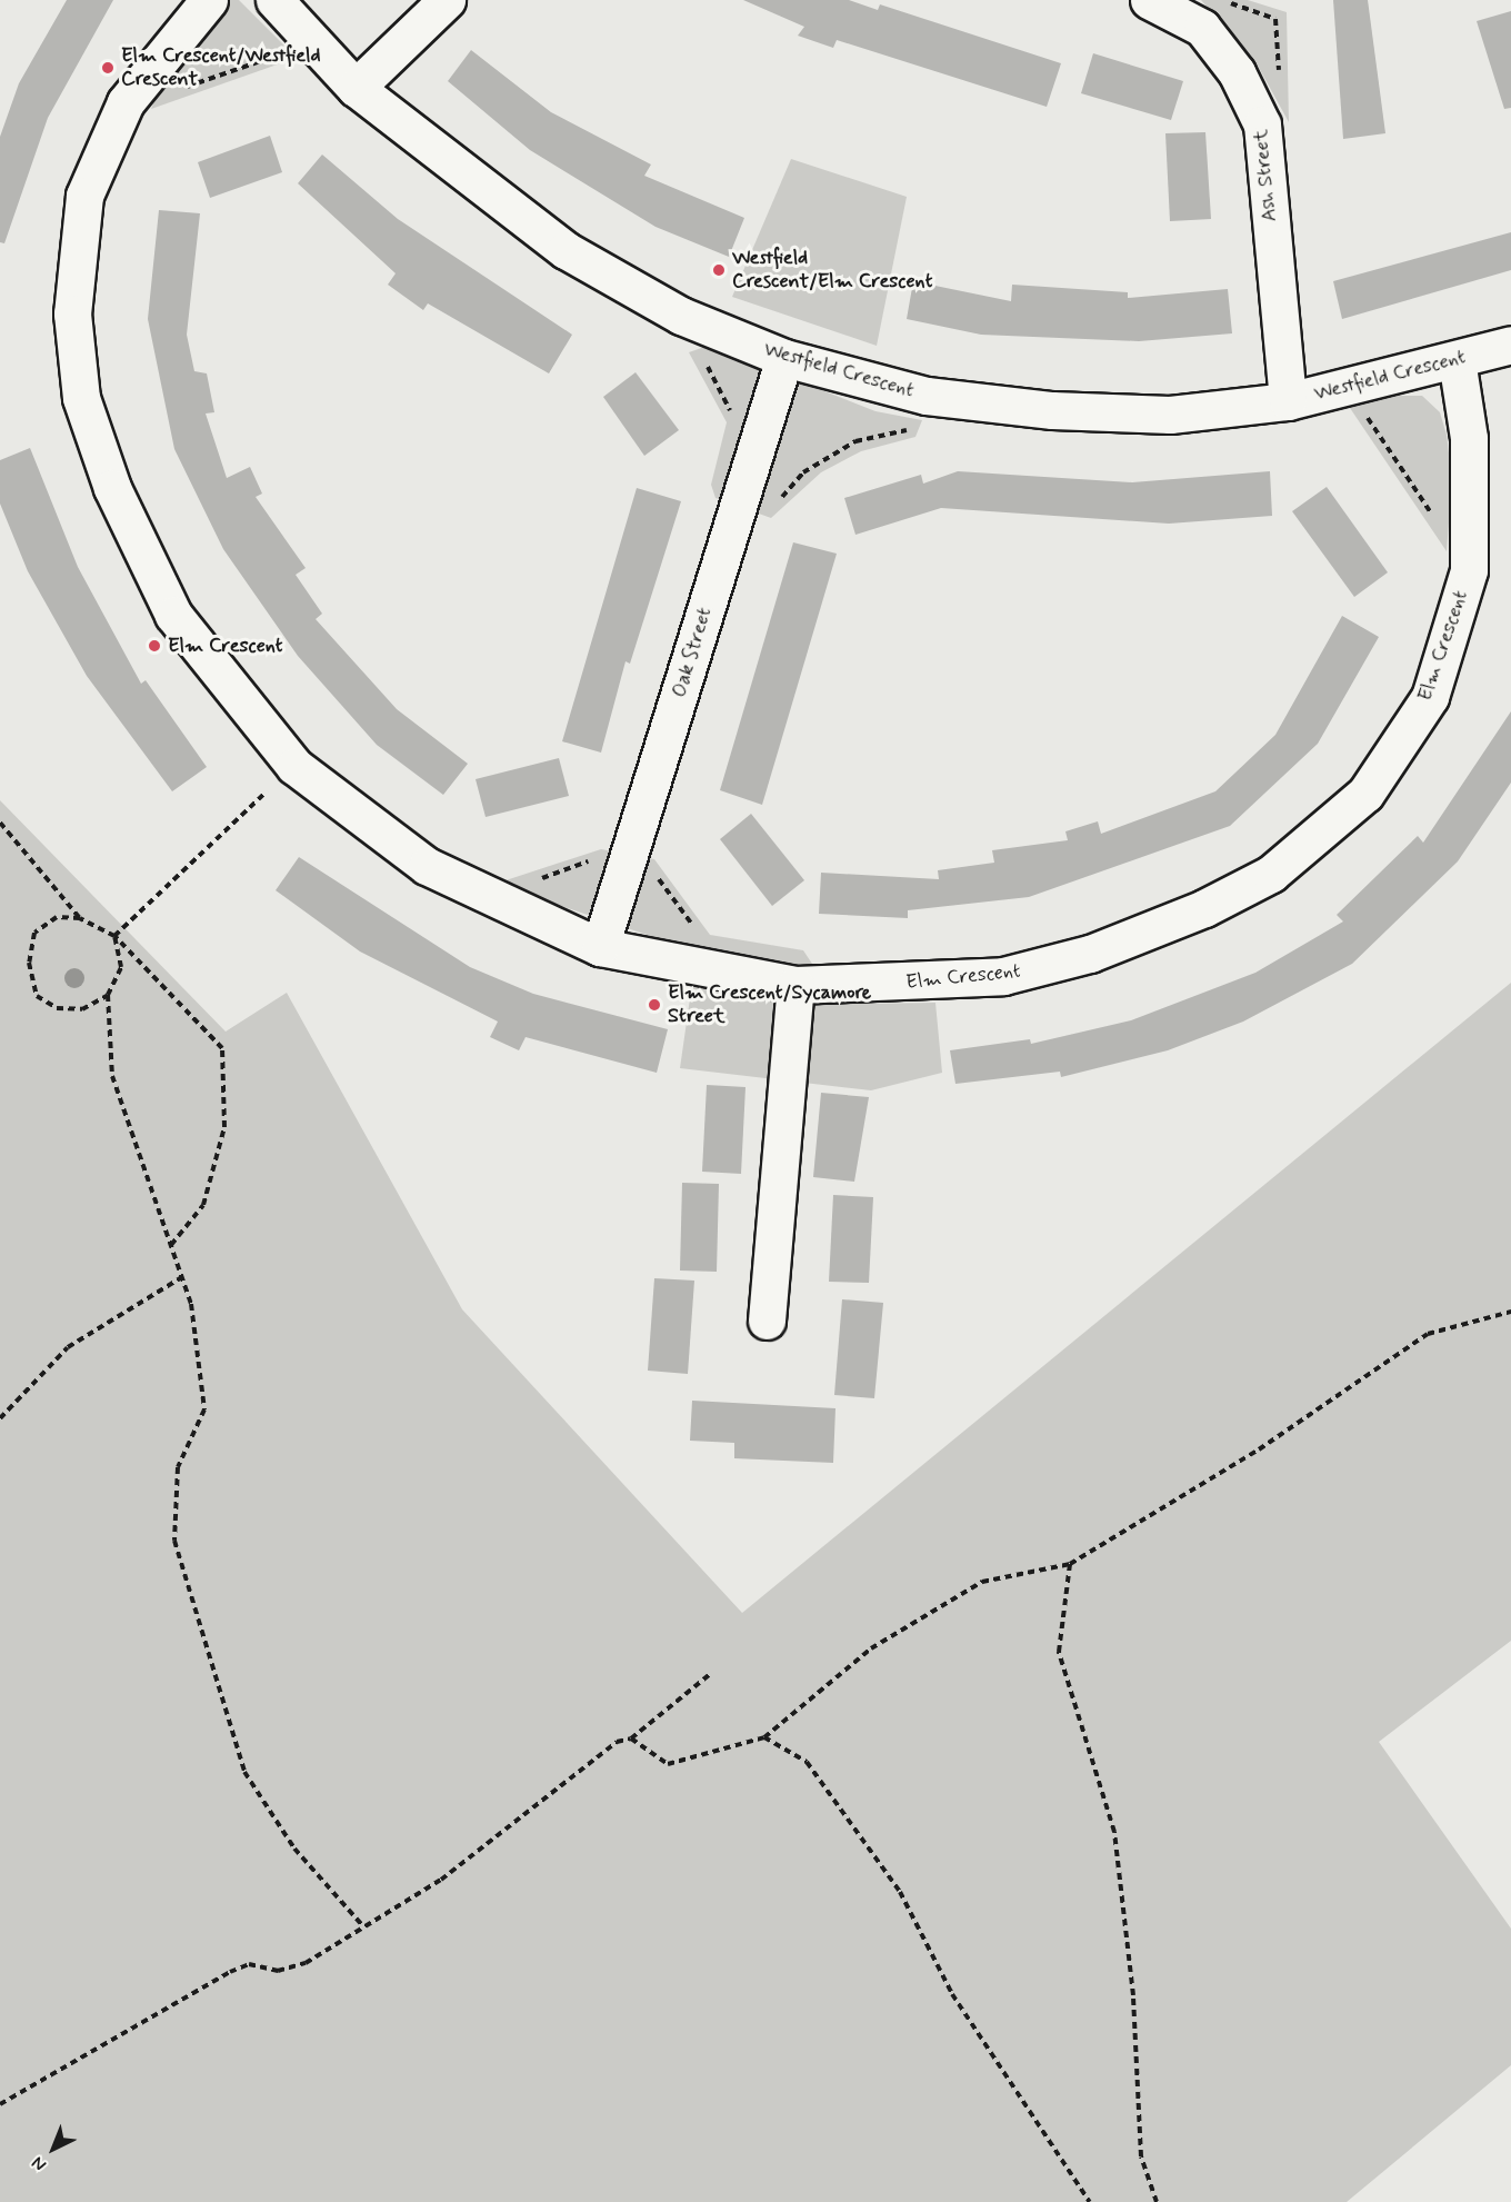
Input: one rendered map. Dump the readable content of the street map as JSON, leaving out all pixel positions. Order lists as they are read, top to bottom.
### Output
{
  "streets": {
    "street": [
      "Ash Street",
      "Westfield Crescent",
      "Elm Crescent",
      "Oak Street"
    ]
  },
  "crossings": [
    ["Ash Street", "Westfield Crescent"],
    ["Westfield Crescent", "Elm Crescent"],
    ["Westfield Crescent", "Oak Street"],
    ["Elm Crescent", "Oak Street"]
  ],
  "places": [
    "Elm Crescent/Westfield Crescent",
    "Westfield Crescent/Elm Crescent",
    "Elm Crescent",
    "Elm Crescent/Sycamore Street"
  ],
  "north": "bottom left"
}
